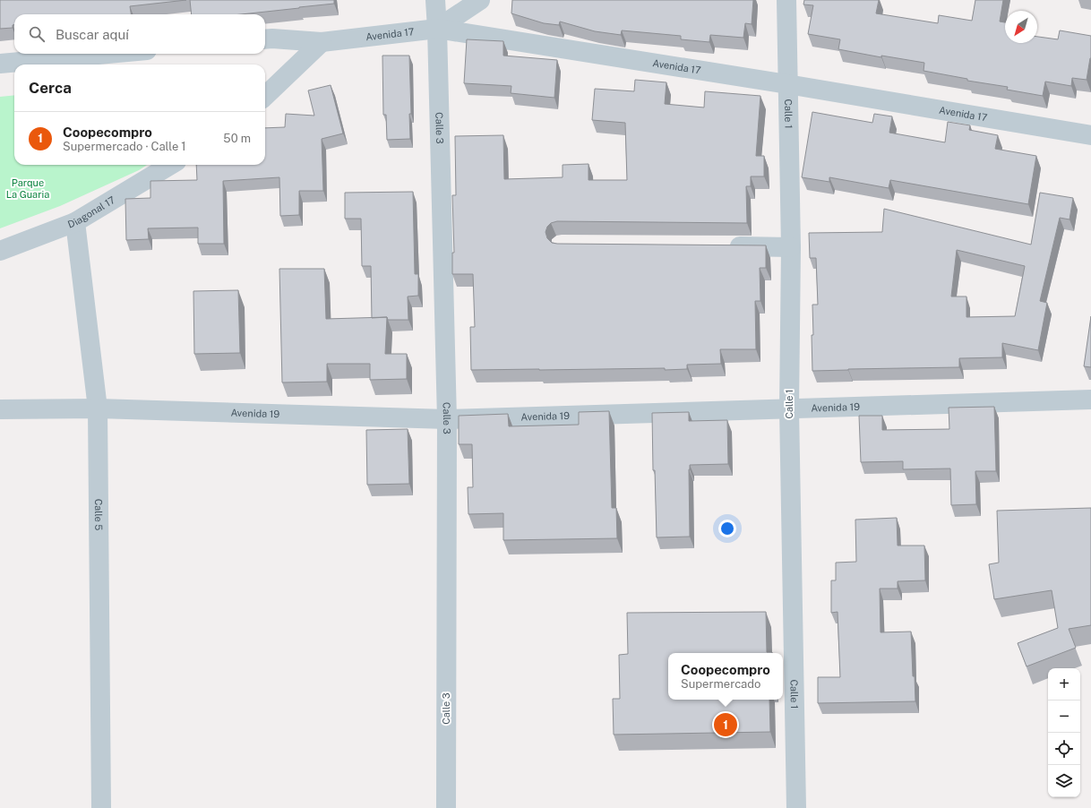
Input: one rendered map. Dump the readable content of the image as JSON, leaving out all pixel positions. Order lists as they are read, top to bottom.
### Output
{
  "streets": {
    "street": [
      "Avenida 17",
      "Calle 1",
      "Calle 3",
      "Diagonal 17",
      "Avenida 19",
      "Calle 5"
    ]
  },
  "crossings": [
    ["Avenida 17", "Calle 1"],
    ["Avenida 17", "Calle 3"],
    ["Calle 1", "Avenida 19"],
    ["Calle 3", "Avenida 19"],
    ["Diagonal 17", "Calle 5"],
    ["Avenida 19", "Calle 5"]
  ],
  "parks": ["Parque La Guaria"],
  "north": "bottom left",
  "page": {
    "search": "Buscar aquí",
    "heading": "Cerca",
    "list": [
      {
        "mark": "1",
        "name": "Coopecompro",
        "note": "Supermercado · Calle 1",
        "value": "50 m"
      }
    ],
    "popup": ["Coopecompro", "Supermercado"],
    "map_buttons": ["+", "−"],
    "pins": "1"
  }
}
